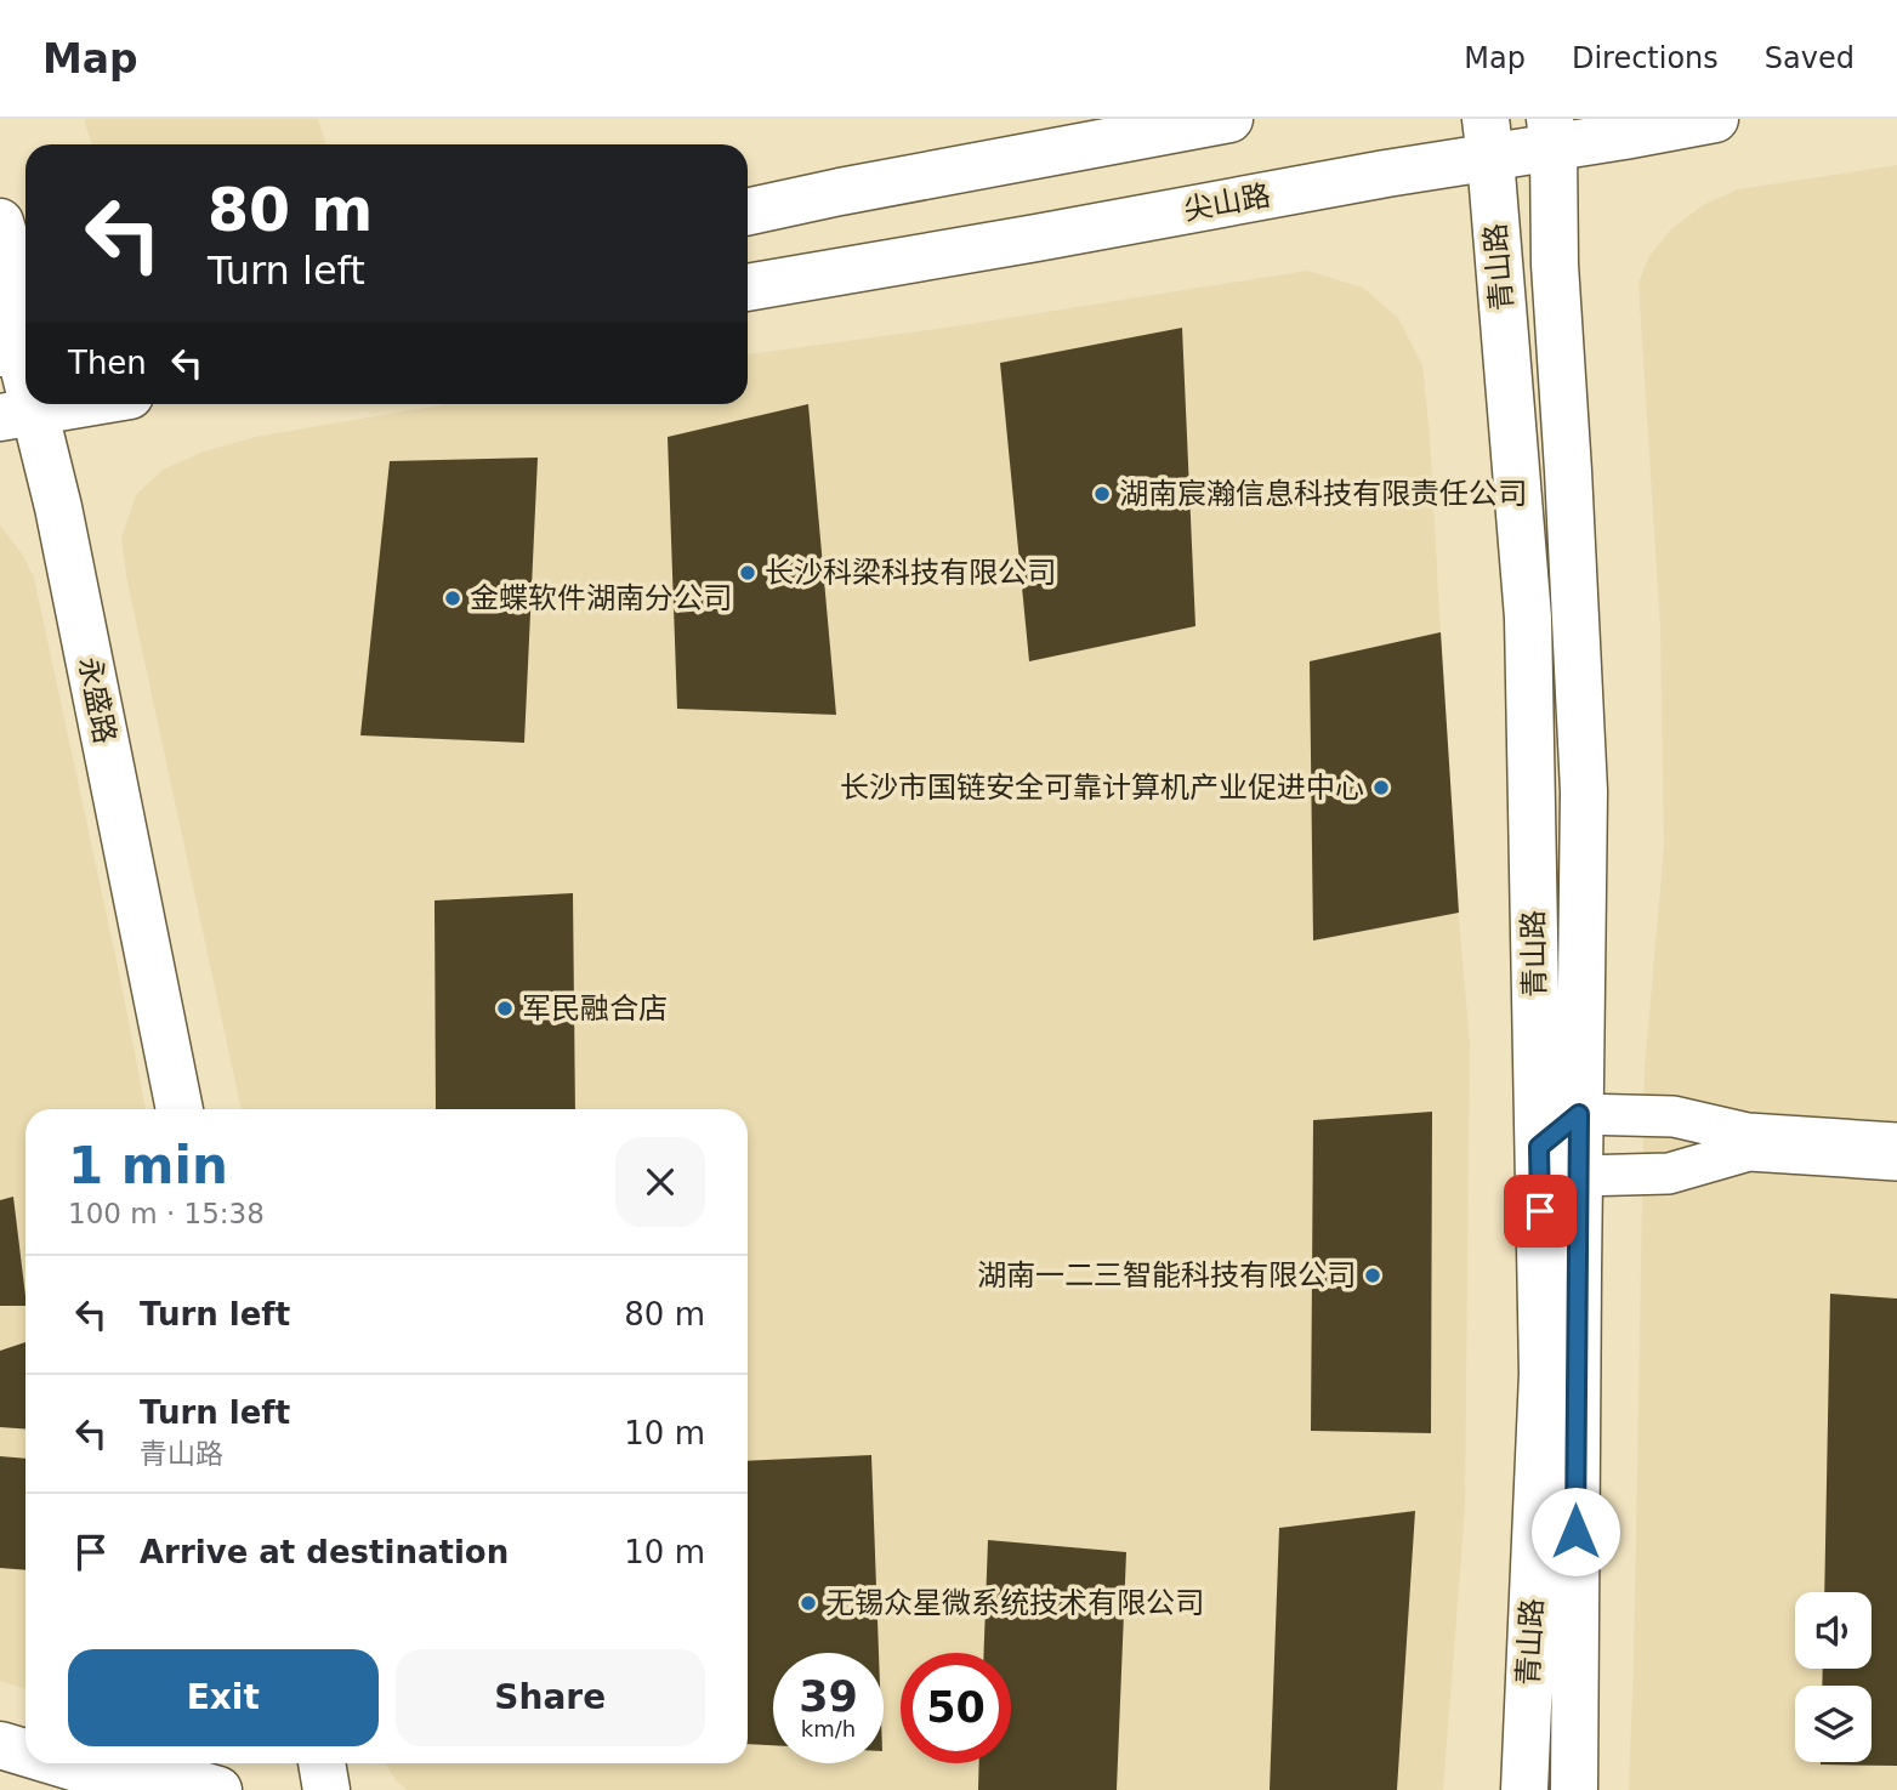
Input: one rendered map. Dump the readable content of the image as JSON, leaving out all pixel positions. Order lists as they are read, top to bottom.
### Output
{
  "streets": {
    "main road": ["尖山路", "青山路", "永盛路"]
  },
  "crossings": [
    ["尖山路", "青山路"]
  ],
  "places": [
    "湖南宸瀚信息科技有限责任公司",
    "长沙科梁科技有限公司",
    "金蝶软件湖南分公司",
    "长沙市国链安全可靠计算机产业促进中心",
    "军民融合店",
    "湖南一二三智能科技有限公司",
    "无锡众星微系统技术有限公司"
  ],
  "page": {
    "header": "Map",
    "nav": ["Map", "Directions", "Saved"],
    "turn": ["80 m", "Turn left"],
    "then": "Then",
    "heading": ["1 min", "100 m · 15:38"],
    "list": [
      {
        "name": "Turn left",
        "value": "80 m"
      },
      {
        "name": "Turn left",
        "note": "青山路",
        "value": "10 m"
      },
      {
        "name": "Arrive at destination",
        "value": "10 m"
      }
    ],
    "buttons": ["Exit", "Share"],
    "speed": "39 km/h",
    "limit": "50"
  }
}
